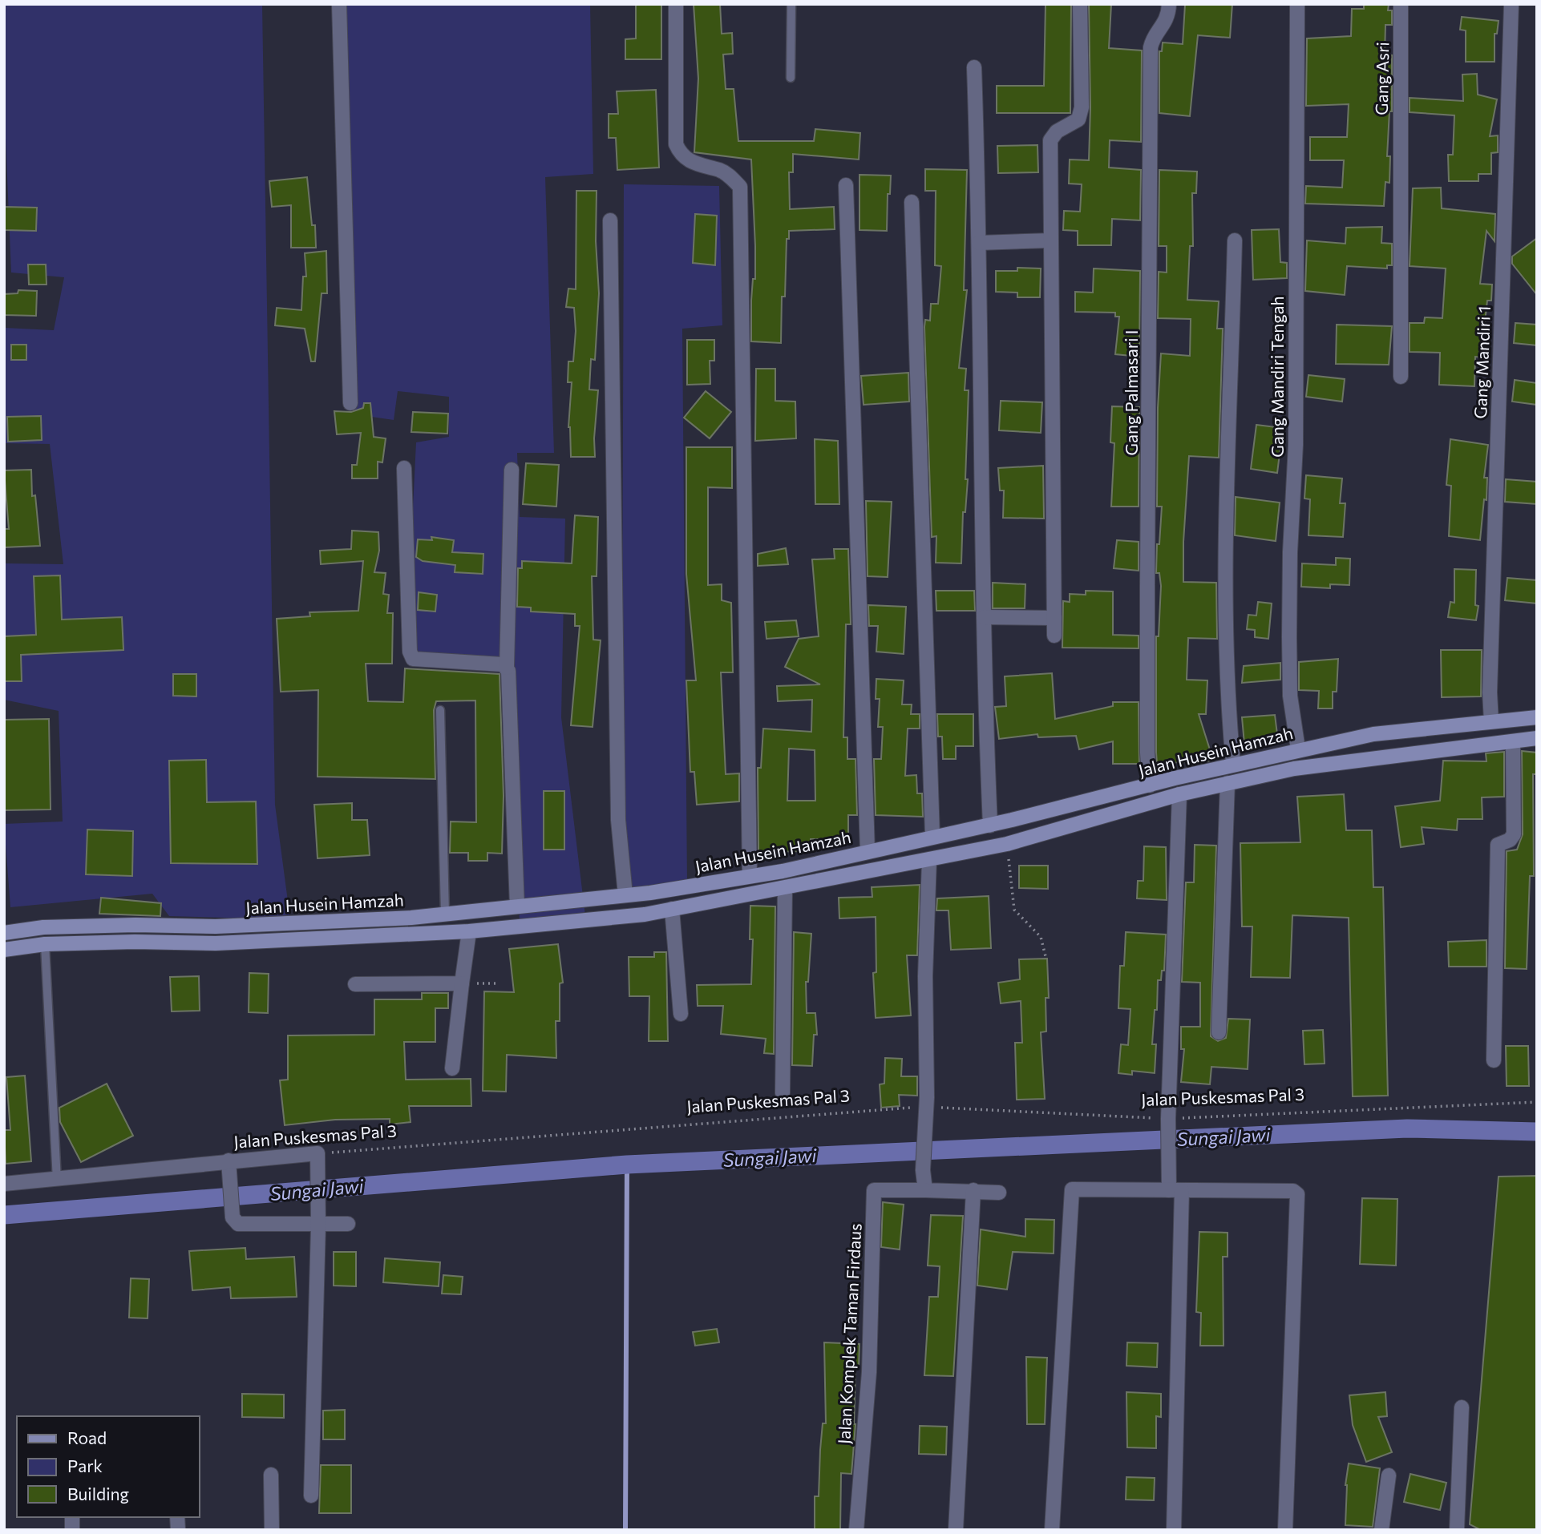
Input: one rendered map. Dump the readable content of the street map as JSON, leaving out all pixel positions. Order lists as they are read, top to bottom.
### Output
{
  "streets": {
    "street": [
      "Gang Asri",
      "Gang Mandiri 1",
      "Gang Mandiri Tengah",
      "Gang Palmasari I",
      "Jalan Husein Hamzah",
      "Jalan Puskesmas Pal 3",
      "Jalan Komplek Taman Firdaus"
    ]
  },
  "crossings": [
    ["Gang Mandiri 1", "Jalan Husein Hamzah"],
    ["Gang Mandiri Tengah", "Jalan Husein Hamzah"],
    ["Gang Palmasari I", "Jalan Husein Hamzah"]
  ],
  "water": ["Sungai Jawi"],
  "legend": ["Road", "Park", "Building"]
}
